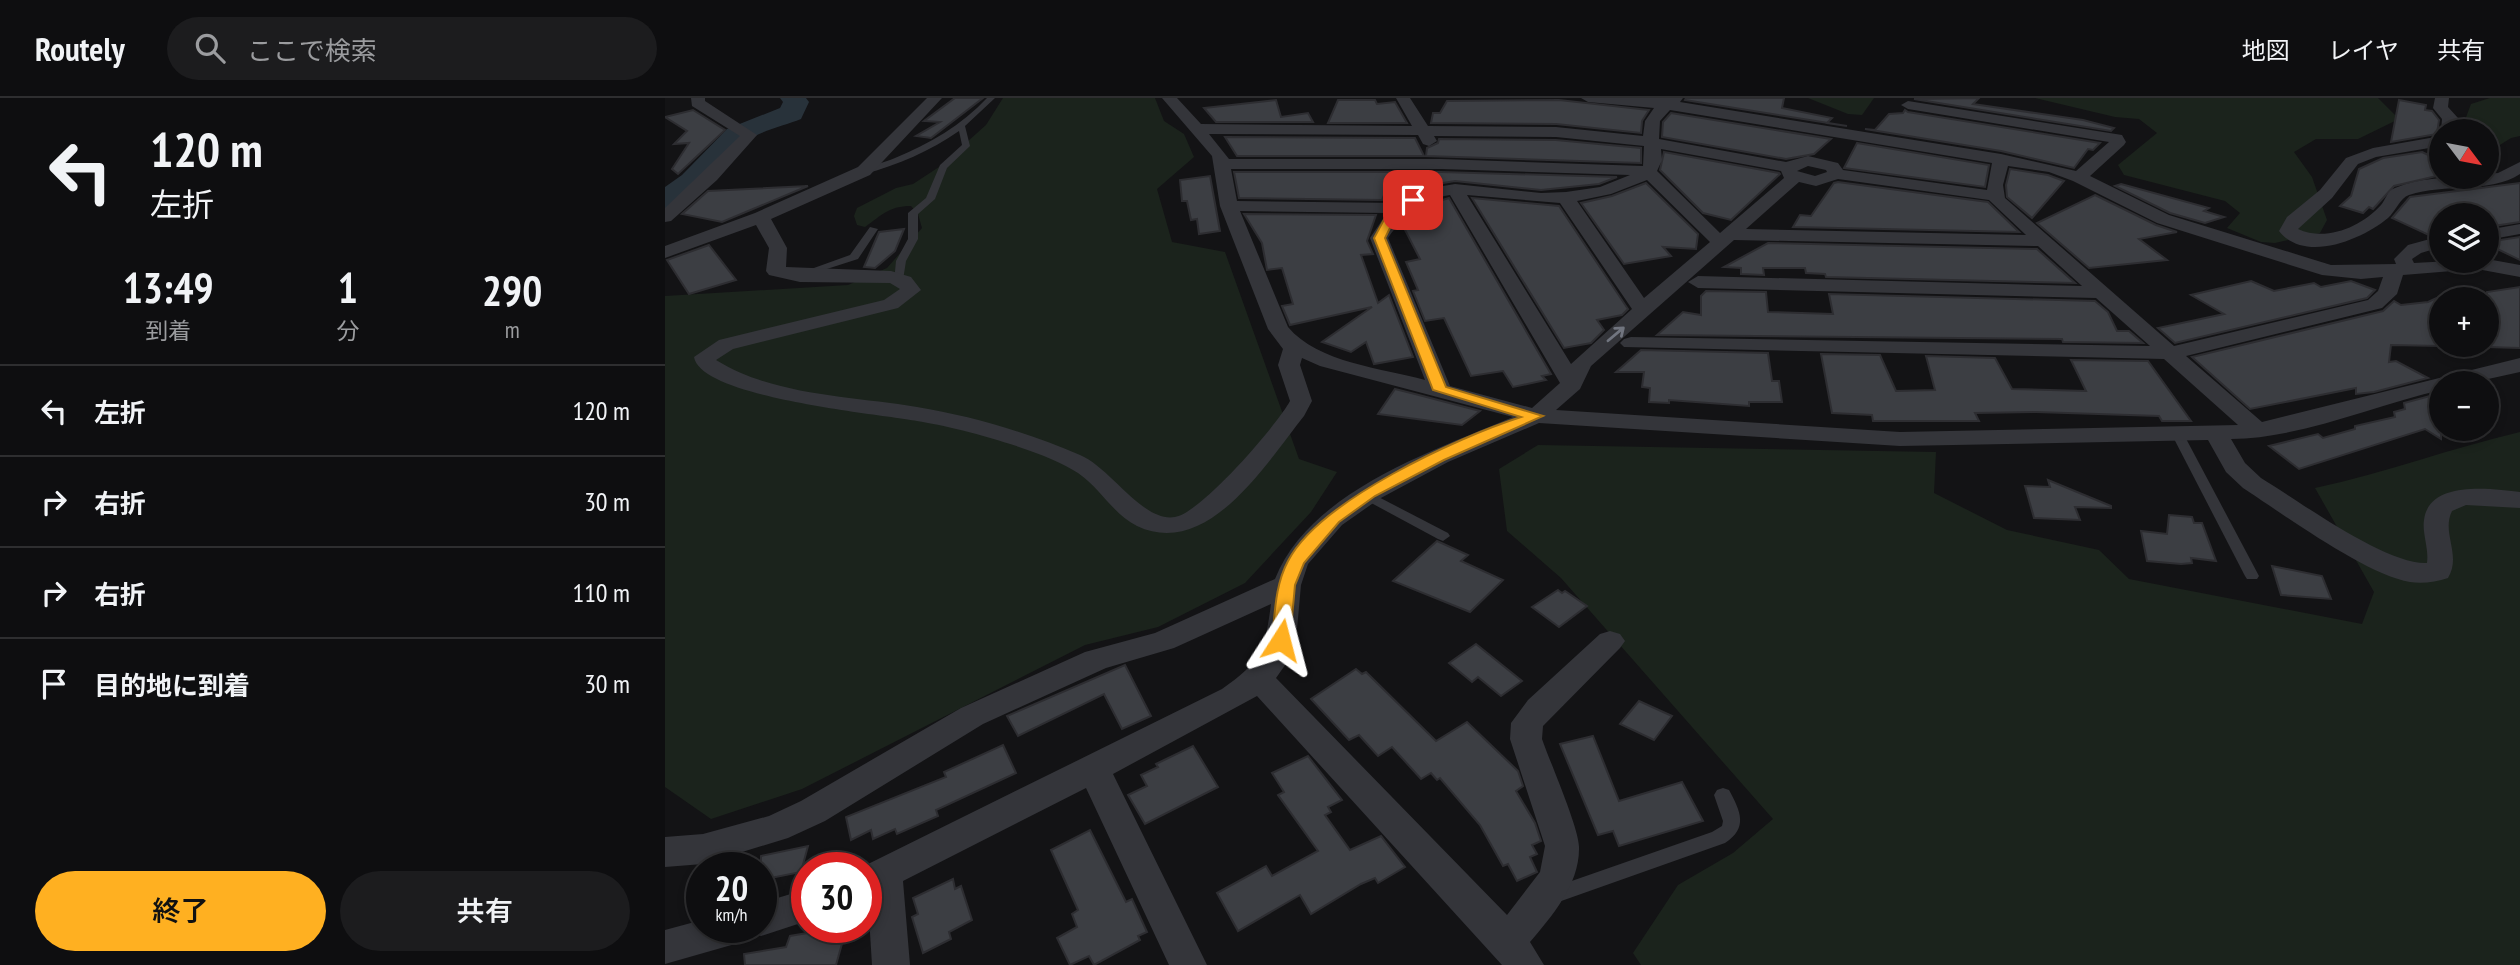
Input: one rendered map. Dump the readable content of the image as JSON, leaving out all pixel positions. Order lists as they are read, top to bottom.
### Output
{
  "north": "bottom right",
  "page": {
    "header": "Routely",
    "search": "ここで検索",
    "nav": ["地図", "レイヤ", "共有"],
    "turn": ["120 m", "左折"],
    "map_buttons": ["+", "−"],
    "eta": [
      "13:49",
      "到着",
      "1",
      "分",
      "290",
      "m"
    ],
    "list": [
      {
        "name": "左折",
        "value": "120 m"
      },
      {
        "name": "右折",
        "value": "30 m"
      },
      {
        "name": "右折",
        "value": "110 m"
      },
      {
        "name": "目的地に到着",
        "value": "30 m"
      }
    ],
    "speed": "20 km/h",
    "limit": "30",
    "buttons": ["終了", "共有"]
  }
}
